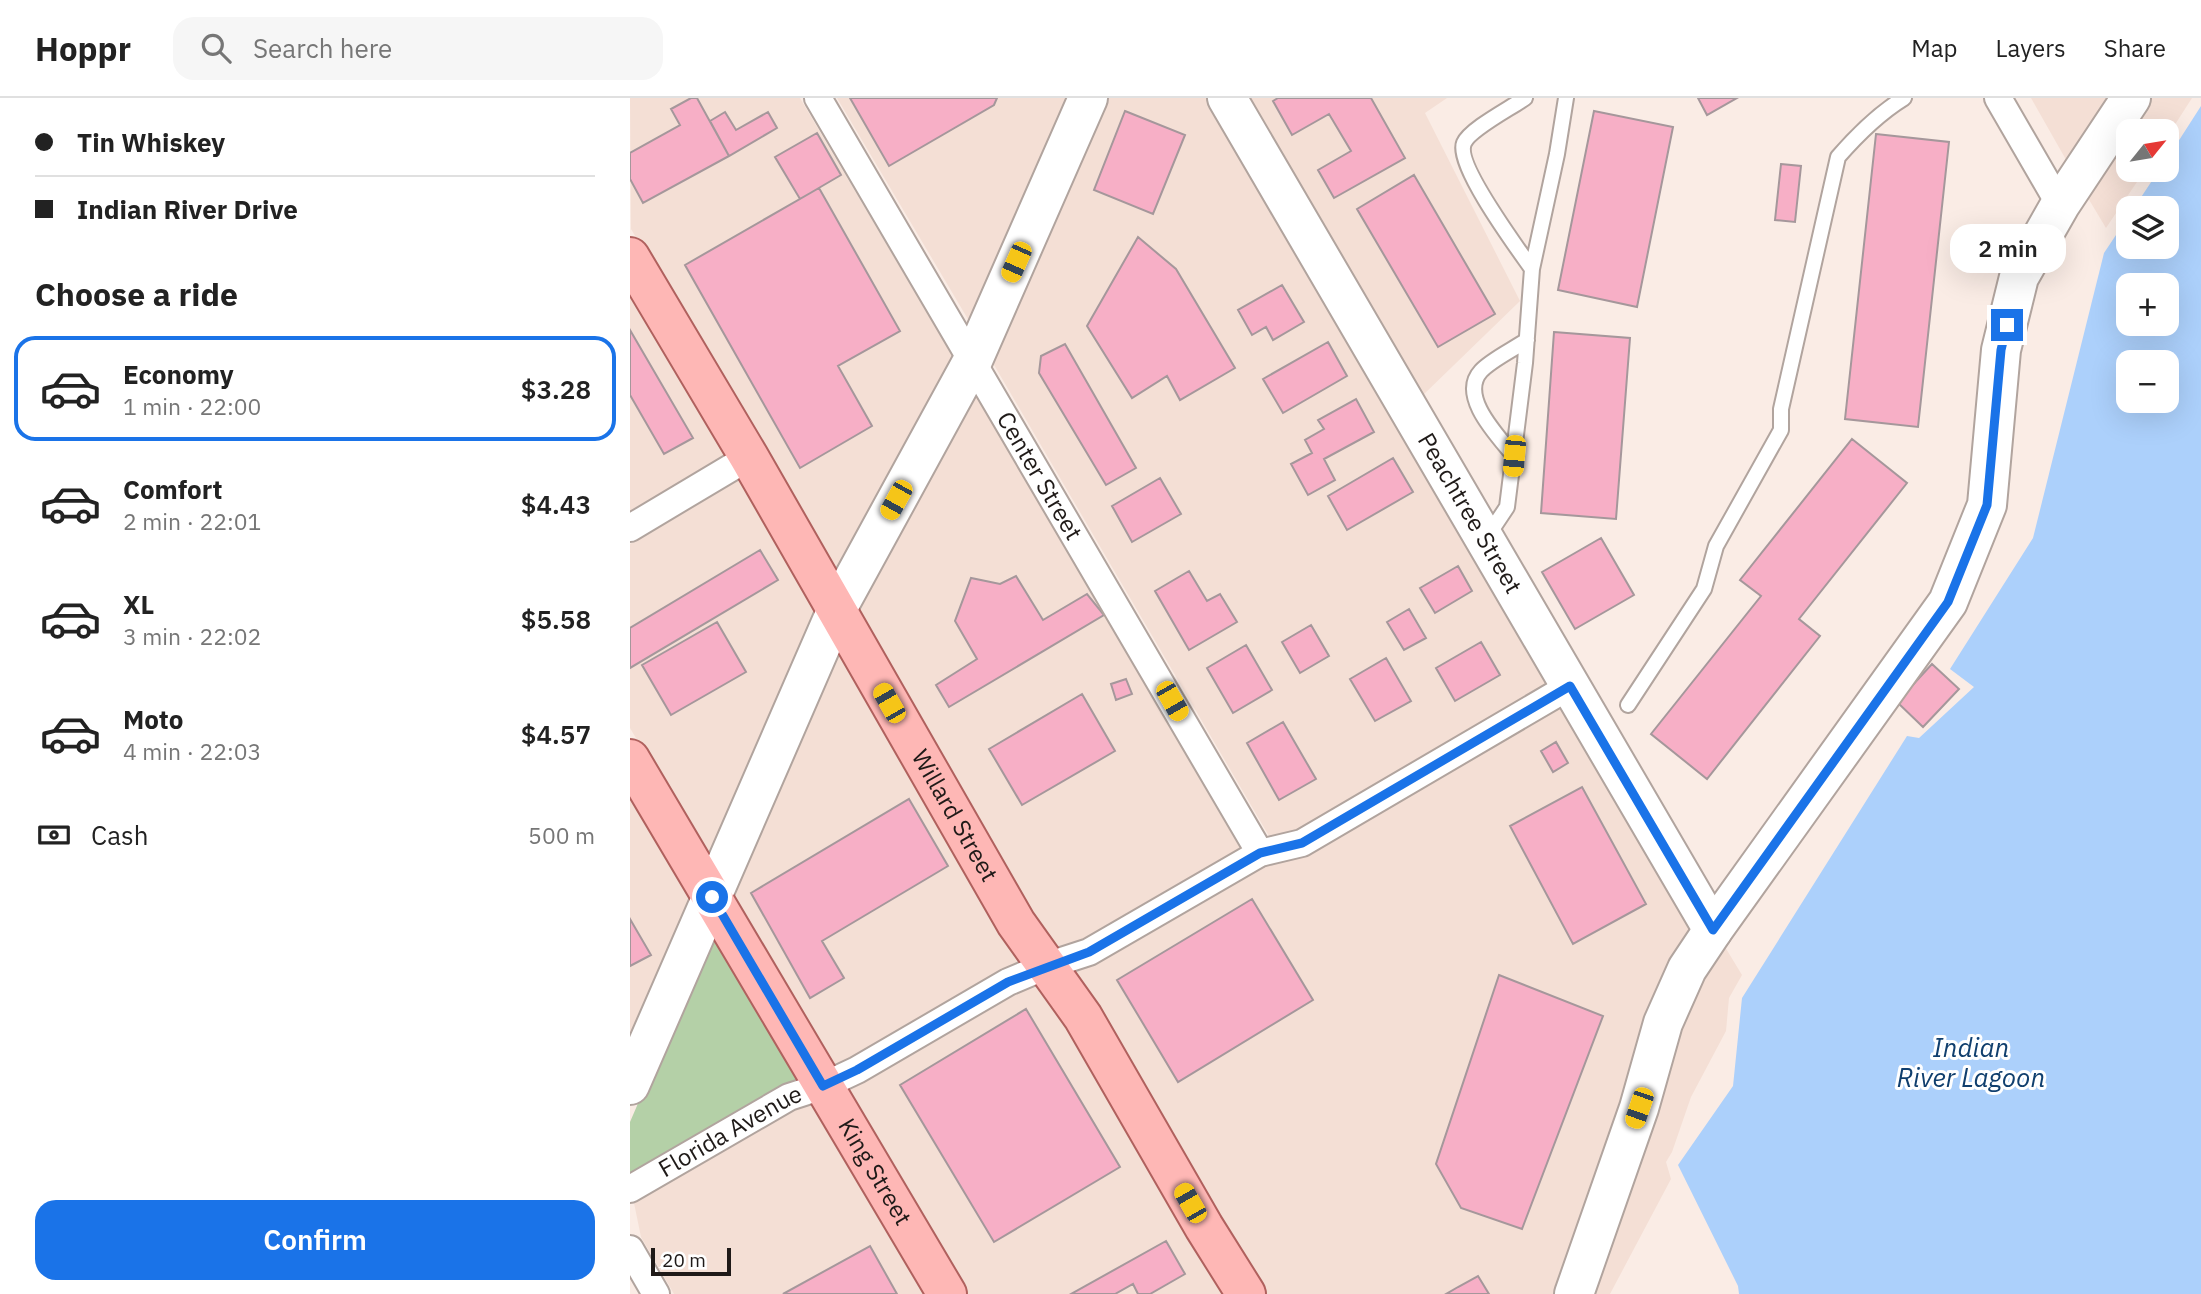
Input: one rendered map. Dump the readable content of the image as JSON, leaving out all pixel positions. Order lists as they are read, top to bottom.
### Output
{
  "streets": {
    "main road": ["Willard Street", "King Street"],
    "street": ["Center Street", "Peachtree Street", "Florida Avenue"]
  },
  "crossings": [
    ["Center Street", "Florida Avenue"],
    ["Peachtree Street", "Florida Avenue"],
    ["Willard Street", "Florida Avenue"],
    ["Florida Avenue", "King Street"]
  ],
  "water": ["Indian River Lagoon"],
  "scale_bar": "20 m",
  "north": "top right",
  "page": {
    "header": "Hoppr",
    "search": "Search here",
    "nav": ["Map", "Layers", "Share"],
    "banner": ["Tin Whiskey", "Indian River Drive"],
    "map_buttons": ["+", "−"],
    "bubble": "2 min",
    "heading": "Choose a ride",
    "list": [
      {
        "name": "Economy",
        "note": "1 min · 22:00",
        "value": "$3.28"
      },
      {
        "name": "Comfort",
        "note": "2 min · 22:01",
        "value": "$4.43"
      },
      {
        "name": "XL",
        "note": "3 min · 22:02",
        "value": "$5.58"
      },
      {
        "name": "Moto",
        "note": "4 min · 22:03",
        "value": "$4.57"
      }
    ],
    "pay": ["Cash", "500 m"],
    "buttons": "Confirm",
    "scale": "20 m"
  }
}
